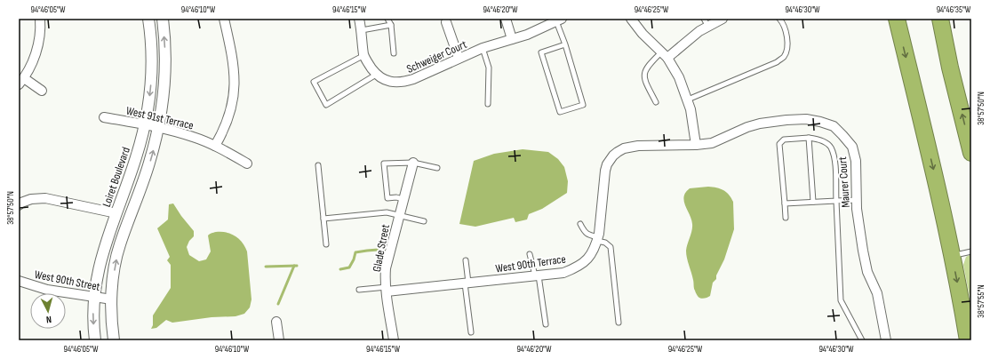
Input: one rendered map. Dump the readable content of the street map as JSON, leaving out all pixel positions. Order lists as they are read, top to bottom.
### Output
{
  "streets": {
    "street": [
      "Schweiger Court",
      "West 91st Terrace",
      "Loiret Boulevard",
      "Maurer Court",
      "Glade Street",
      "West 90th Terrace",
      "West 90th Street"
    ]
  },
  "crossings": [
    ["West 91st Terrace", "Loiret Boulevard"],
    ["Loiret Boulevard", "West 90th Street"],
    ["Maurer Court", "West 90th Terrace"],
    ["Glade Street", "West 90th Terrace"]
  ],
  "north": "bottom",
  "coordinates": [
    "94°46'05\"W",
    "94°46'10\"W",
    "94°46'15\"W",
    "94°46'20\"W",
    "94°46'25\"W",
    "94°46'30\"W",
    "94°46'35\"W",
    "38°57'50\"N",
    "38°57'55\"N"
  ]
}
